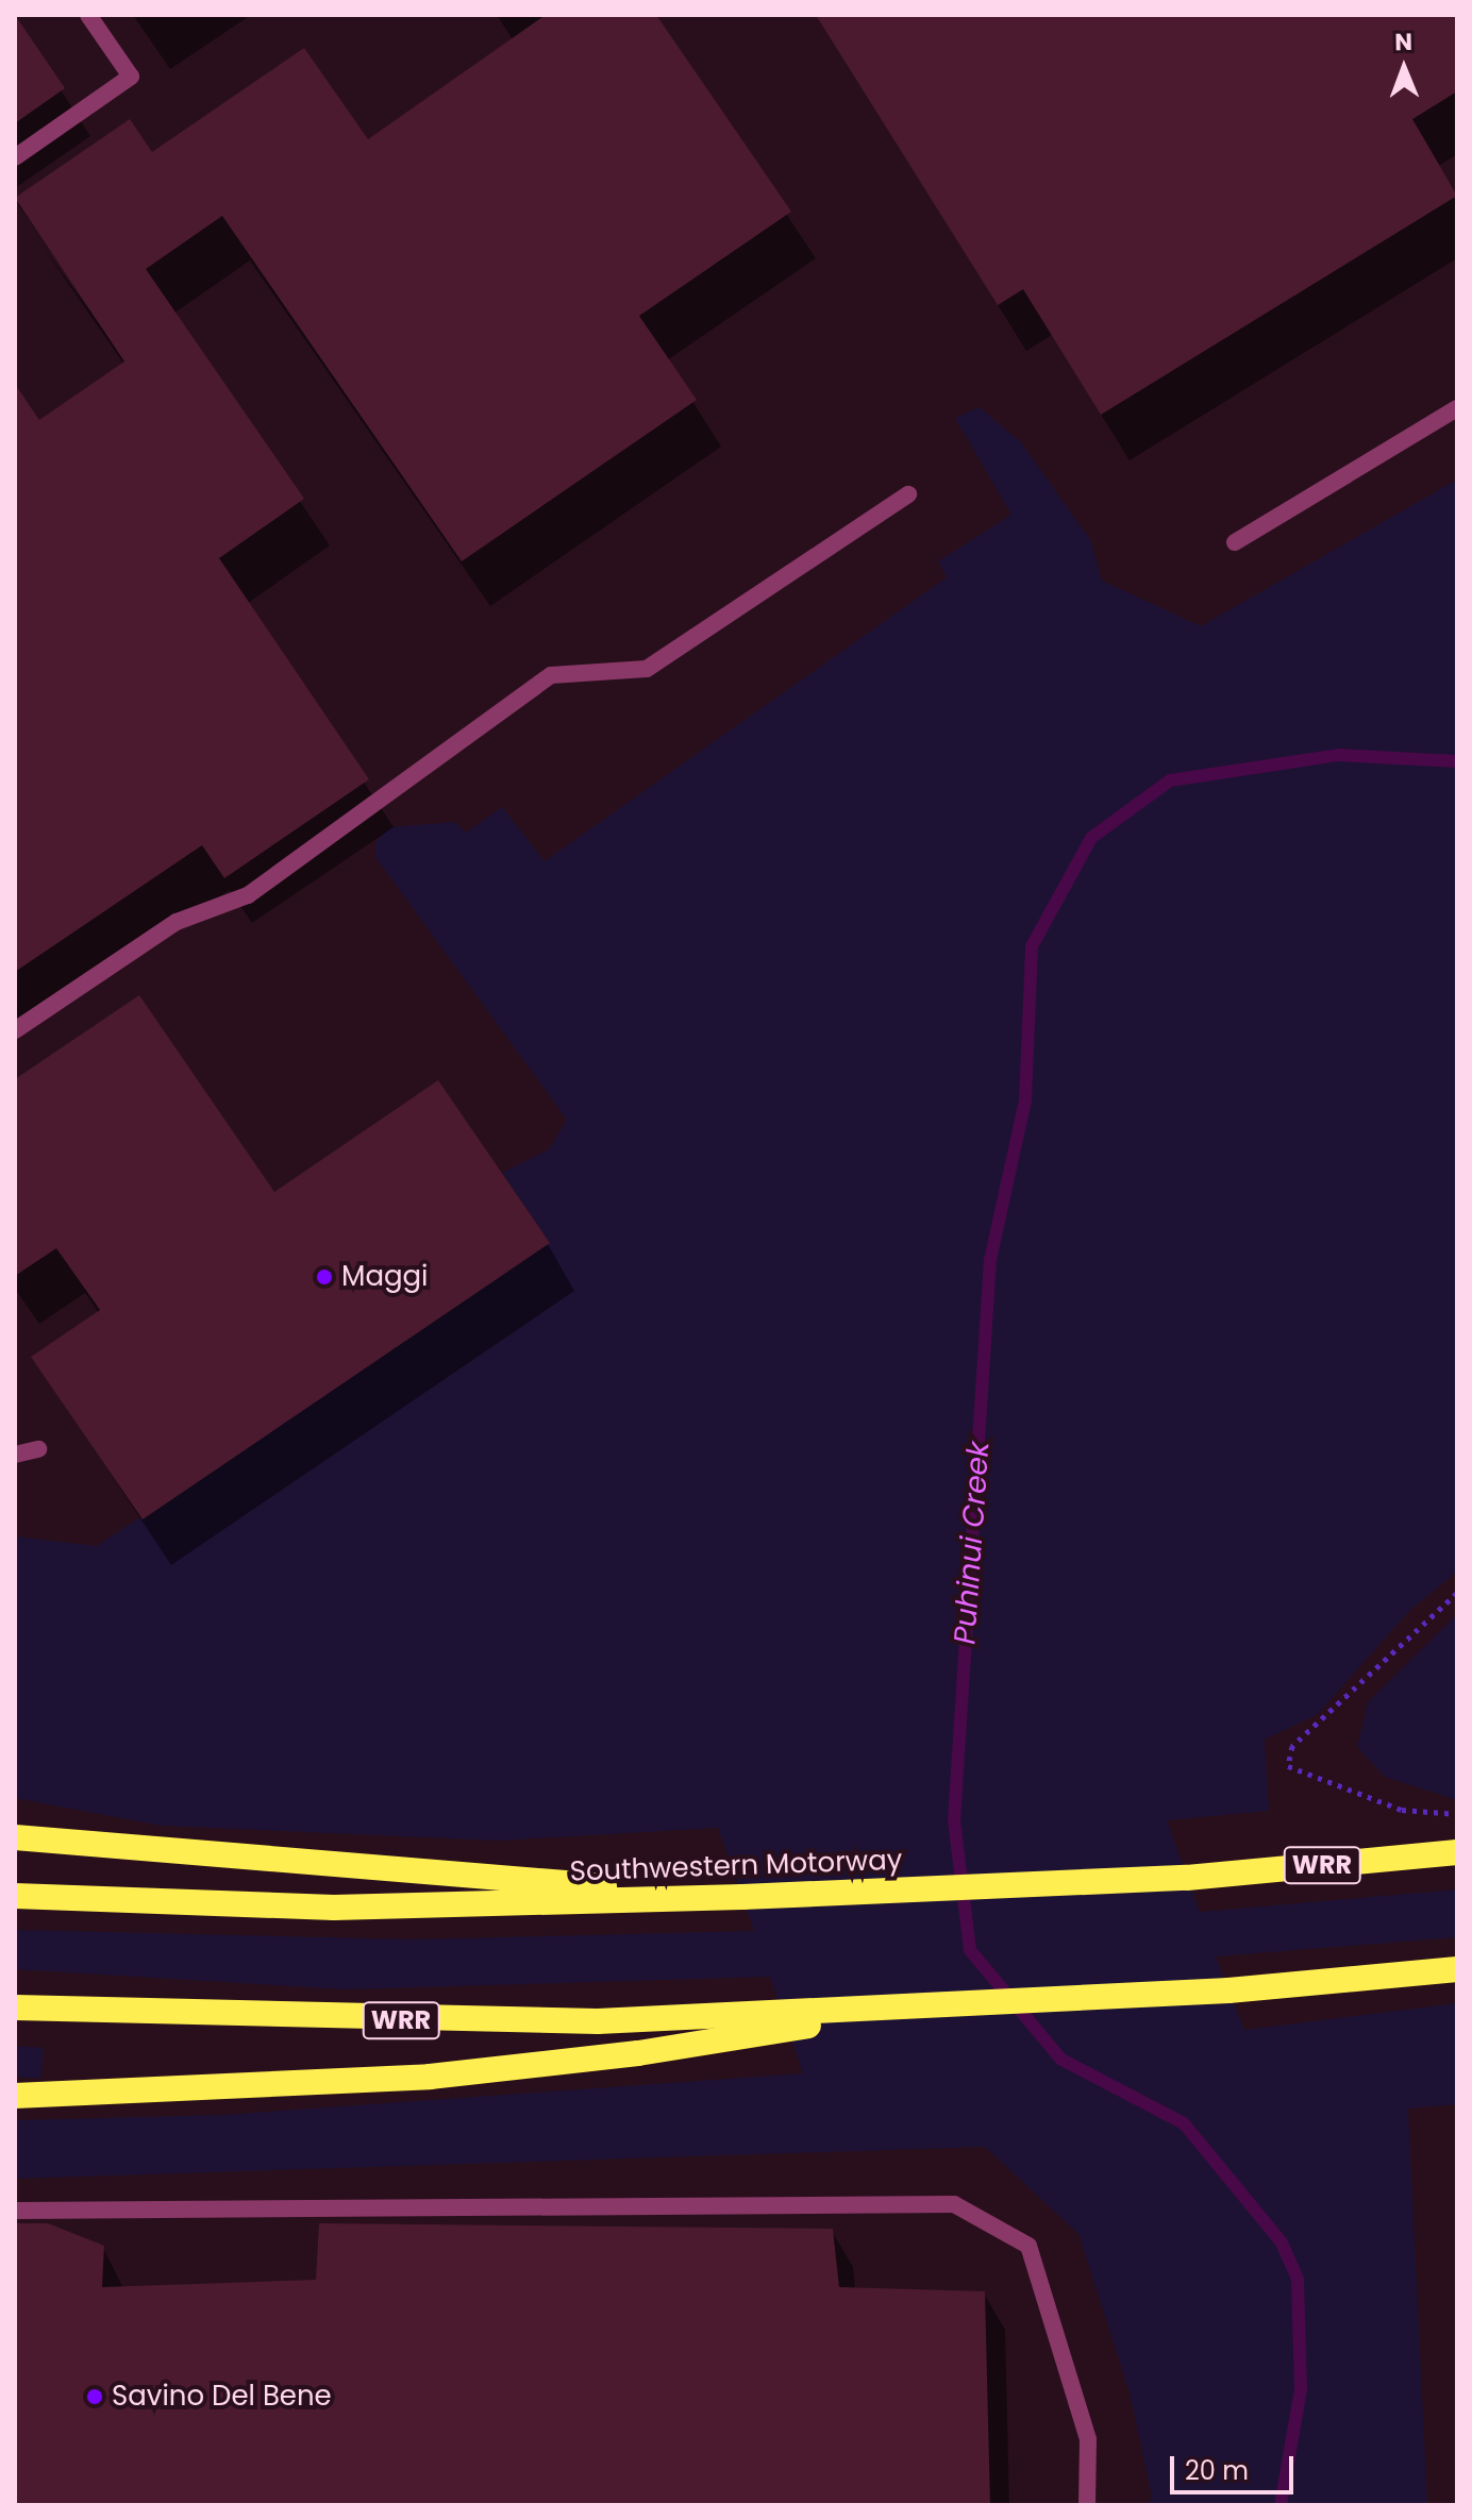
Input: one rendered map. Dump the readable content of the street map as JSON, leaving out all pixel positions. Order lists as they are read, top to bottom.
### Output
{
  "streets": {
    "highway": ["WRR", "Southwestern Motorway"]
  },
  "water": ["Puhinui Creek"],
  "places": ["Maggi", "Savino Del Bene"],
  "scale_bar": "20 m",
  "north": "top"
}
